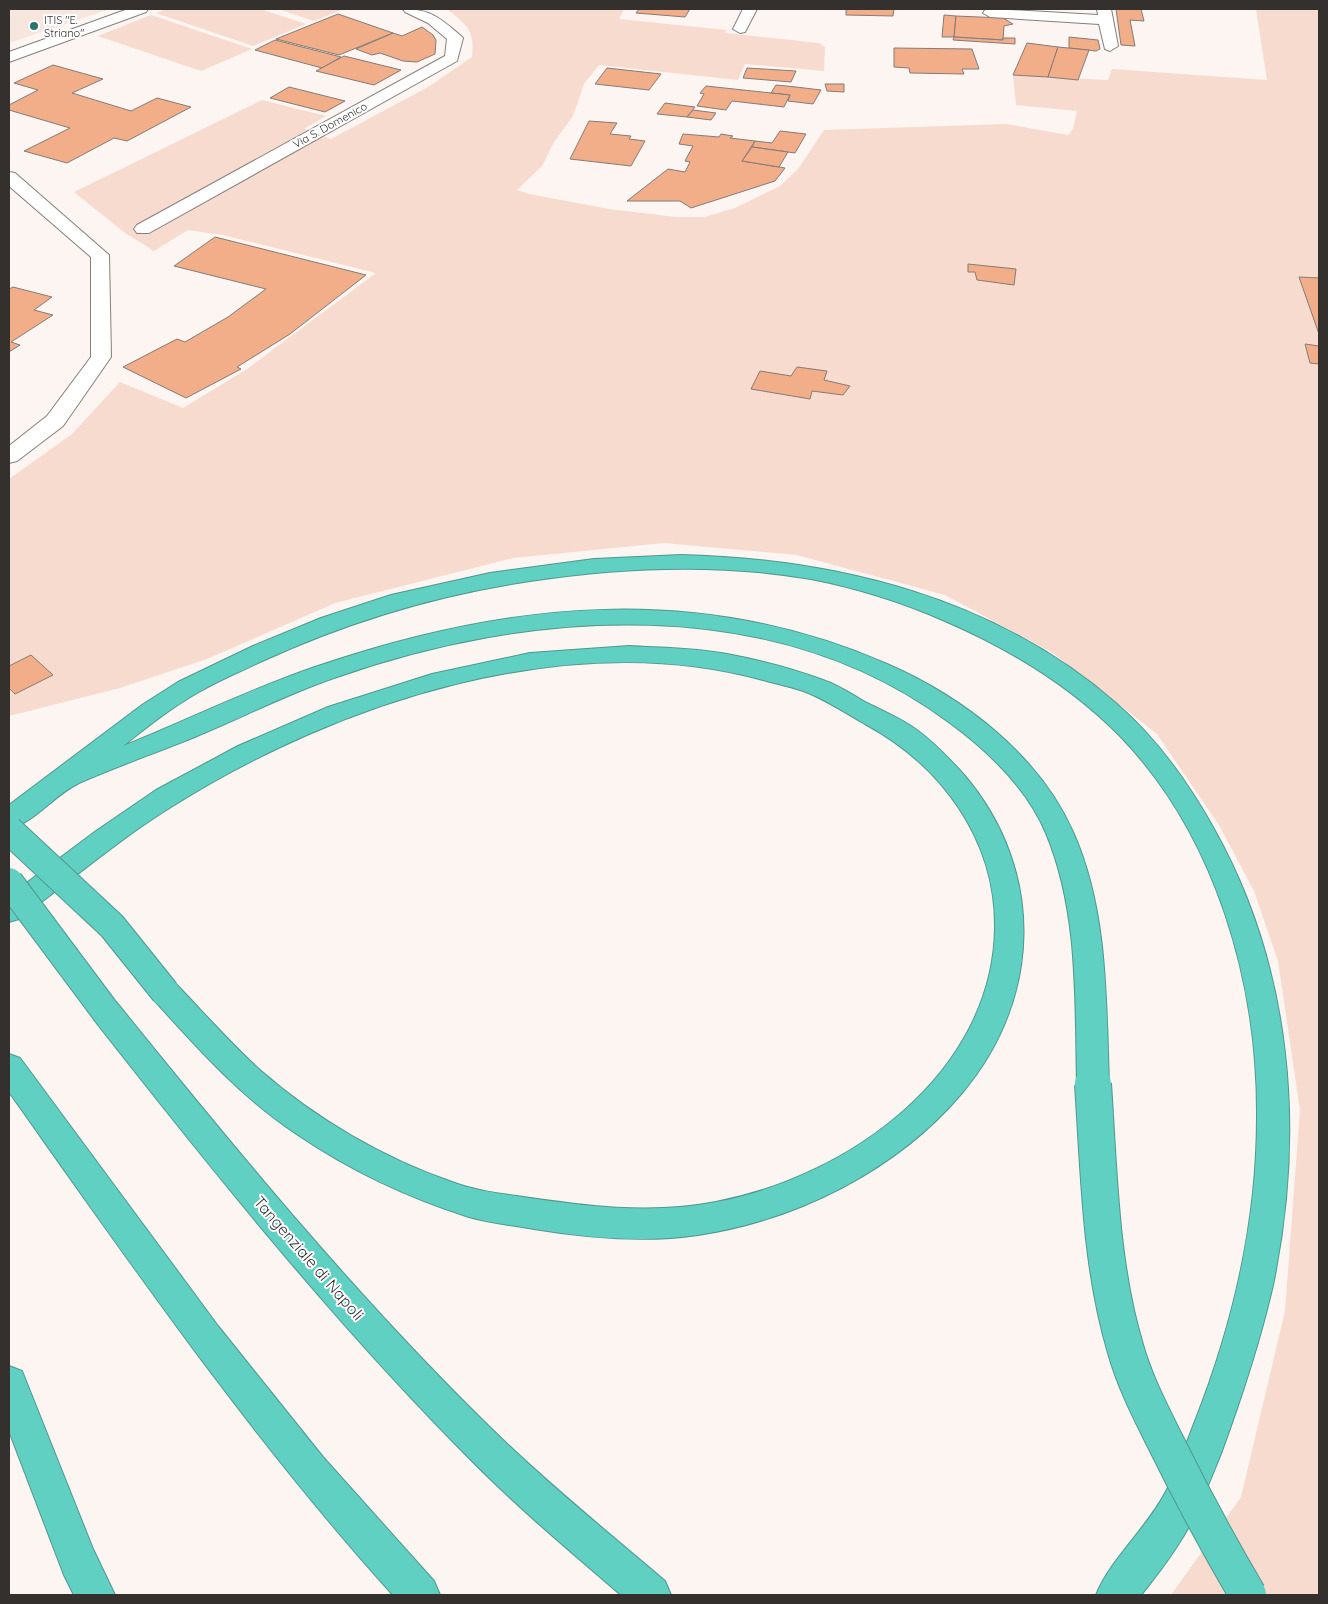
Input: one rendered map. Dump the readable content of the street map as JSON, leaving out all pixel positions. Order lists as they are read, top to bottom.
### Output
{
  "streets": {
    "highway": ["Tangenziale di Napoli"],
    "street": ["Via S. Domenico"]
  },
  "places": ["ITIS ''E. Striano''"]
}
